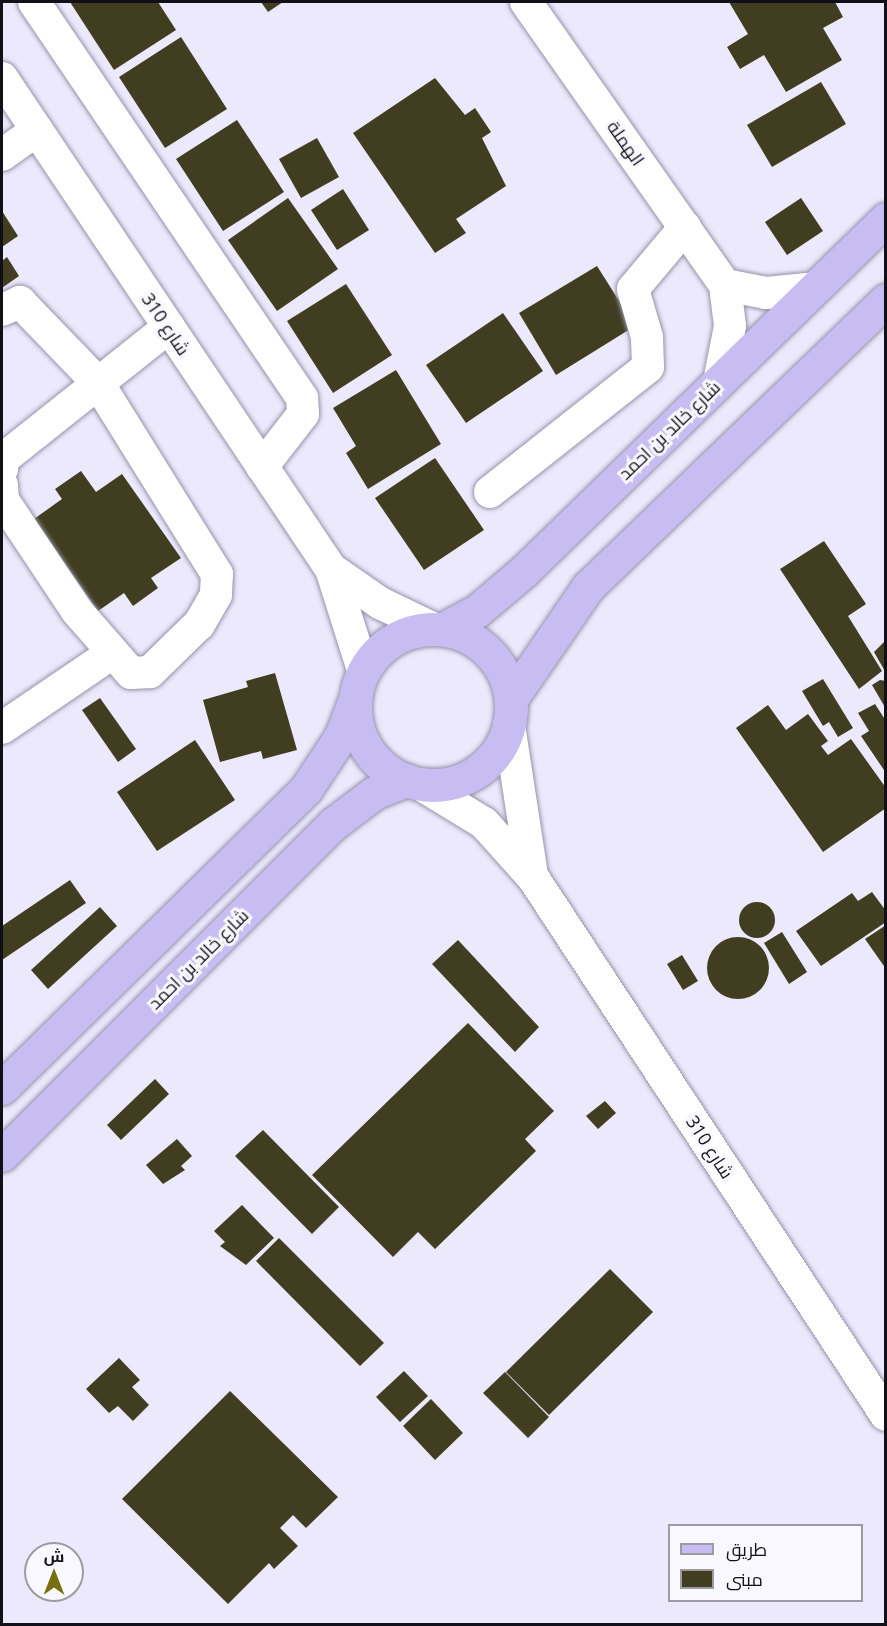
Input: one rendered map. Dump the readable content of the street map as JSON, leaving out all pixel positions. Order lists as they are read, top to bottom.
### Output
{
  "streets": {
    "main road": ["شارع خالد بن احمد"],
    "street": ["الهملة", "شارع 310"]
  },
  "crossings": [
    ["شارع 310", "شارع خالد بن احمد"]
  ],
  "legend": ["طريق", "مبنى"],
  "north": "top"
}
